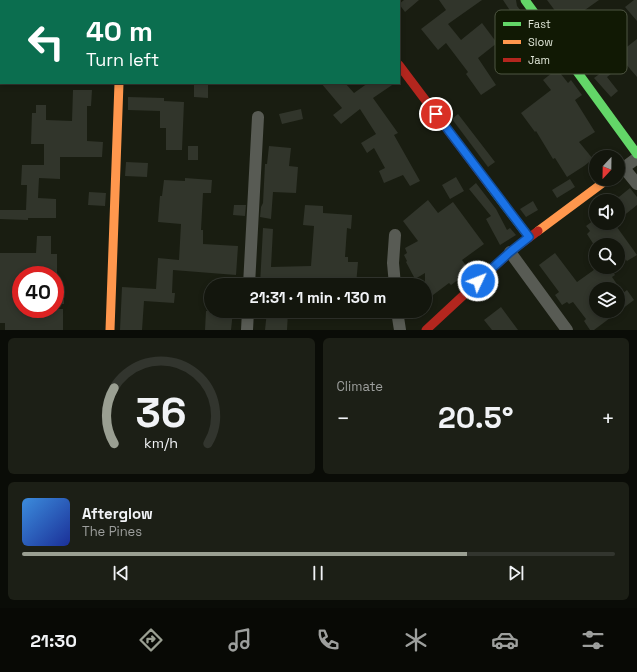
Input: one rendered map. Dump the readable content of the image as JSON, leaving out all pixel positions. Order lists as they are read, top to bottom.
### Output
{
  "legend": ["Fast", "Slow", "Jam"],
  "north": "bottom",
  "page": {
    "turn": ["40 m", "Turn left"],
    "limit": "40",
    "trip": "21:31 · 1 min · 130 m",
    "tile": "Climate",
    "heat": ["−", "20.5°", "+"],
    "song": ["Afterglow", "The Pines"],
    "tabs": "21:30",
    "gauge": ["36", "km/h"]
  }
}
